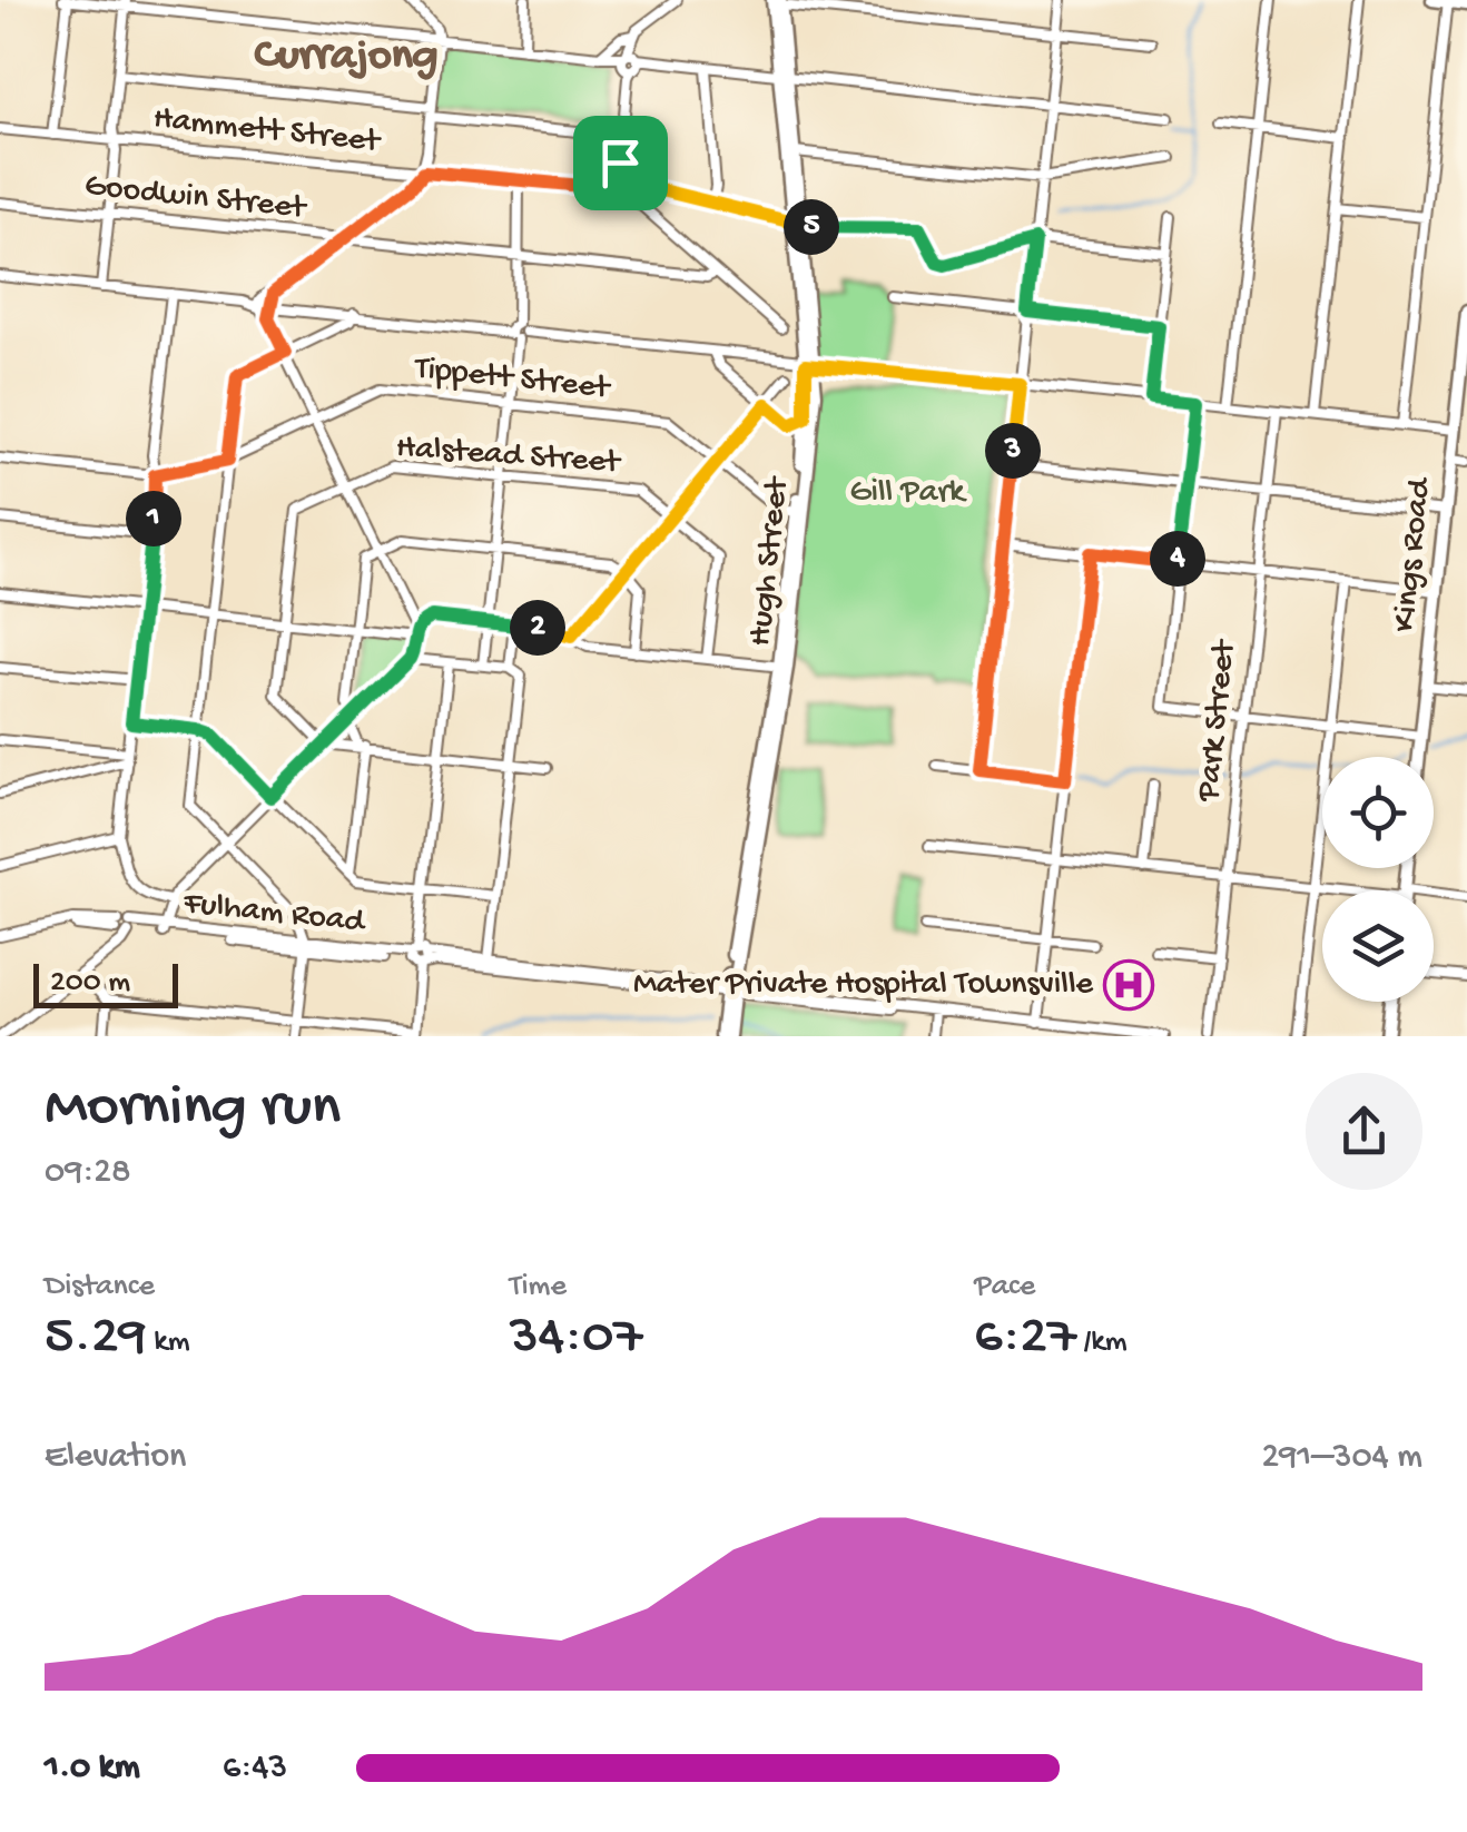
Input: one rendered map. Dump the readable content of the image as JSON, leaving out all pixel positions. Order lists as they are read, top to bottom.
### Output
{
  "streets": {
    "main road": ["Kings Road", "Hugh Street"],
    "street": [
      "Hammett Street",
      "Goodwin Street",
      "Tippett Street",
      "Halstead Street",
      "Park Street",
      "Fulham Road"
    ]
  },
  "crossings": [
    ["Tippett Street", "Hugh Street"],
    ["Hugh Street", "Fulham Road"]
  ],
  "districts": ["Currajong"],
  "parks": ["Gill Park"],
  "places": {
    "hospital": ["Mater Private Hospital Townsville"]
  },
  "scale_bar": "200 m",
  "page": {
    "pins": [
      "5",
      "3",
      "1",
      "4",
      "2"
    ],
    "scale": "200 m",
    "heading": ["Morning run", "09:28"],
    "stats": [
      ["Distance", "5.29 km"],
      ["Time", "34:07"],
      ["Pace", "6:27 /km"]
    ],
    "chart": ["Elevation", "291–304 m"],
    "list": [
      {
        "name": "1.0 km",
        "note": "6:43"
      }
    ]
  }
}
